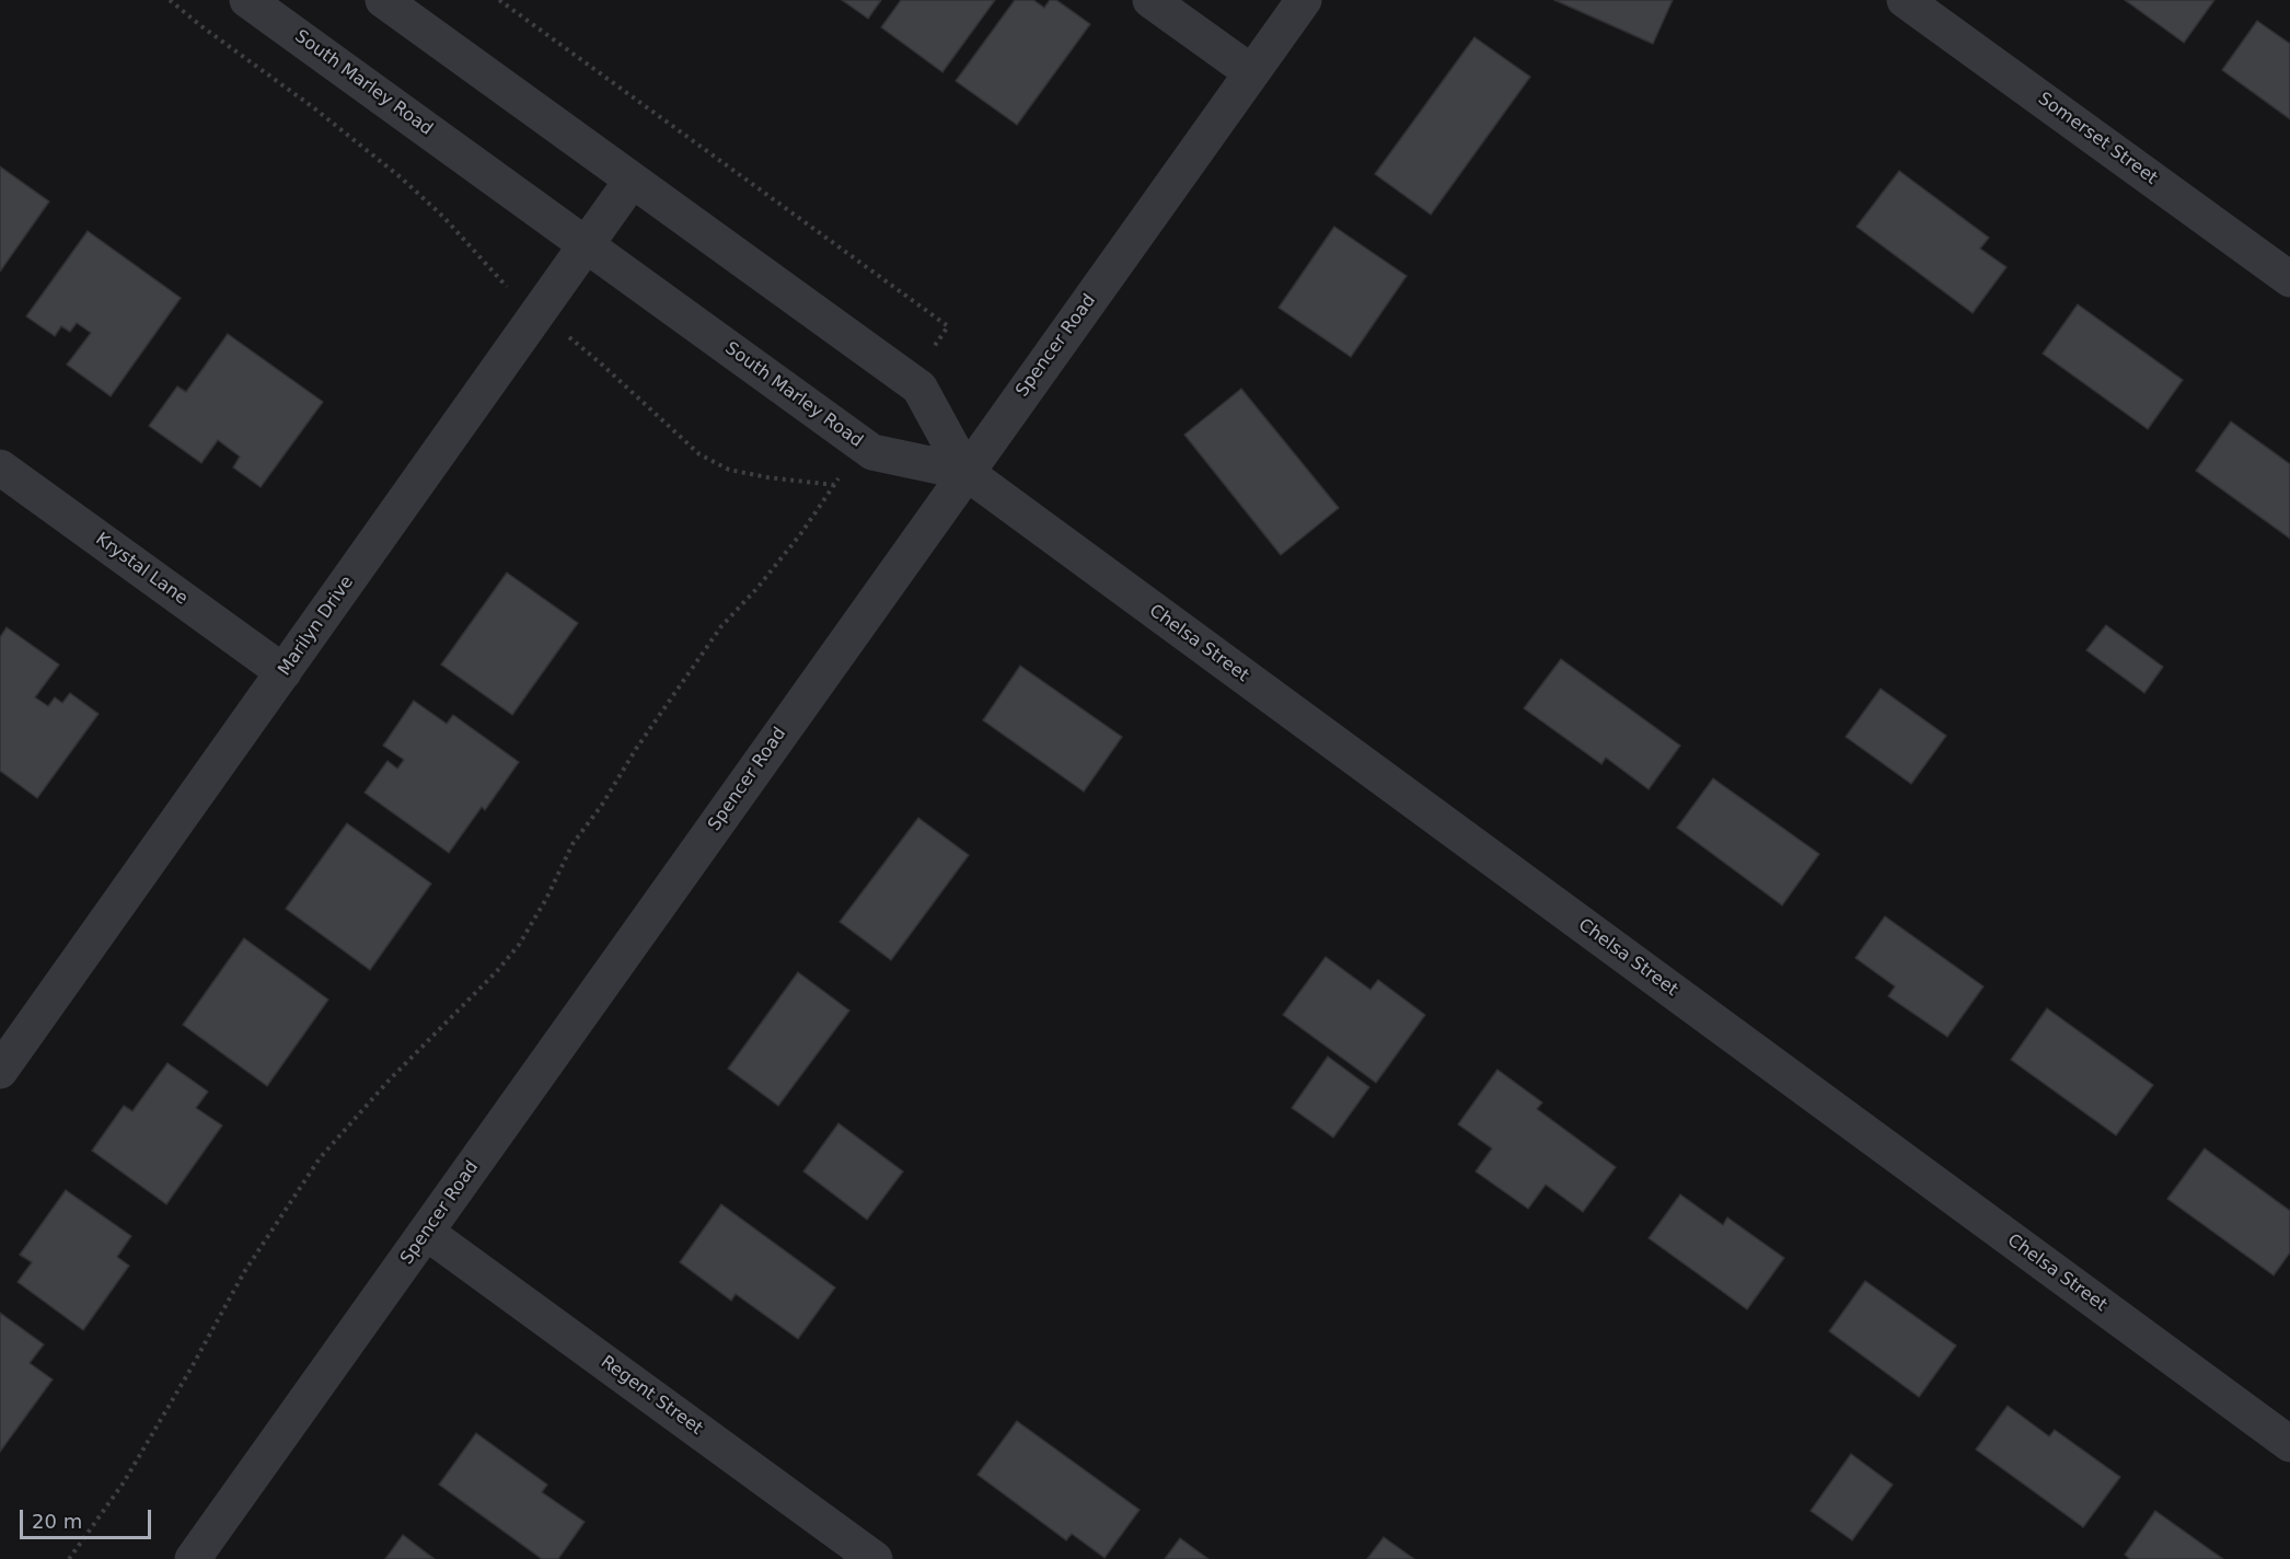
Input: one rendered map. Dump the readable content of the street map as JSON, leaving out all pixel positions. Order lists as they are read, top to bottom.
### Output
{
  "streets": {
    "street": [
      "South Marley Road",
      "Somerset Street",
      "Spencer Road",
      "Krystal Lane",
      "Marilyn Drive",
      "Chelsa Street",
      "Regent Street"
    ]
  },
  "crossings": [
    ["South Marley Road", "Spencer Road"],
    ["South Marley Road", "Marilyn Drive"],
    ["South Marley Road", "Chelsa Street"],
    ["Spencer Road", "Chelsa Street"],
    ["Spencer Road", "Regent Street"],
    ["Krystal Lane", "Marilyn Drive"]
  ],
  "scale_bar": "20 m"
}
